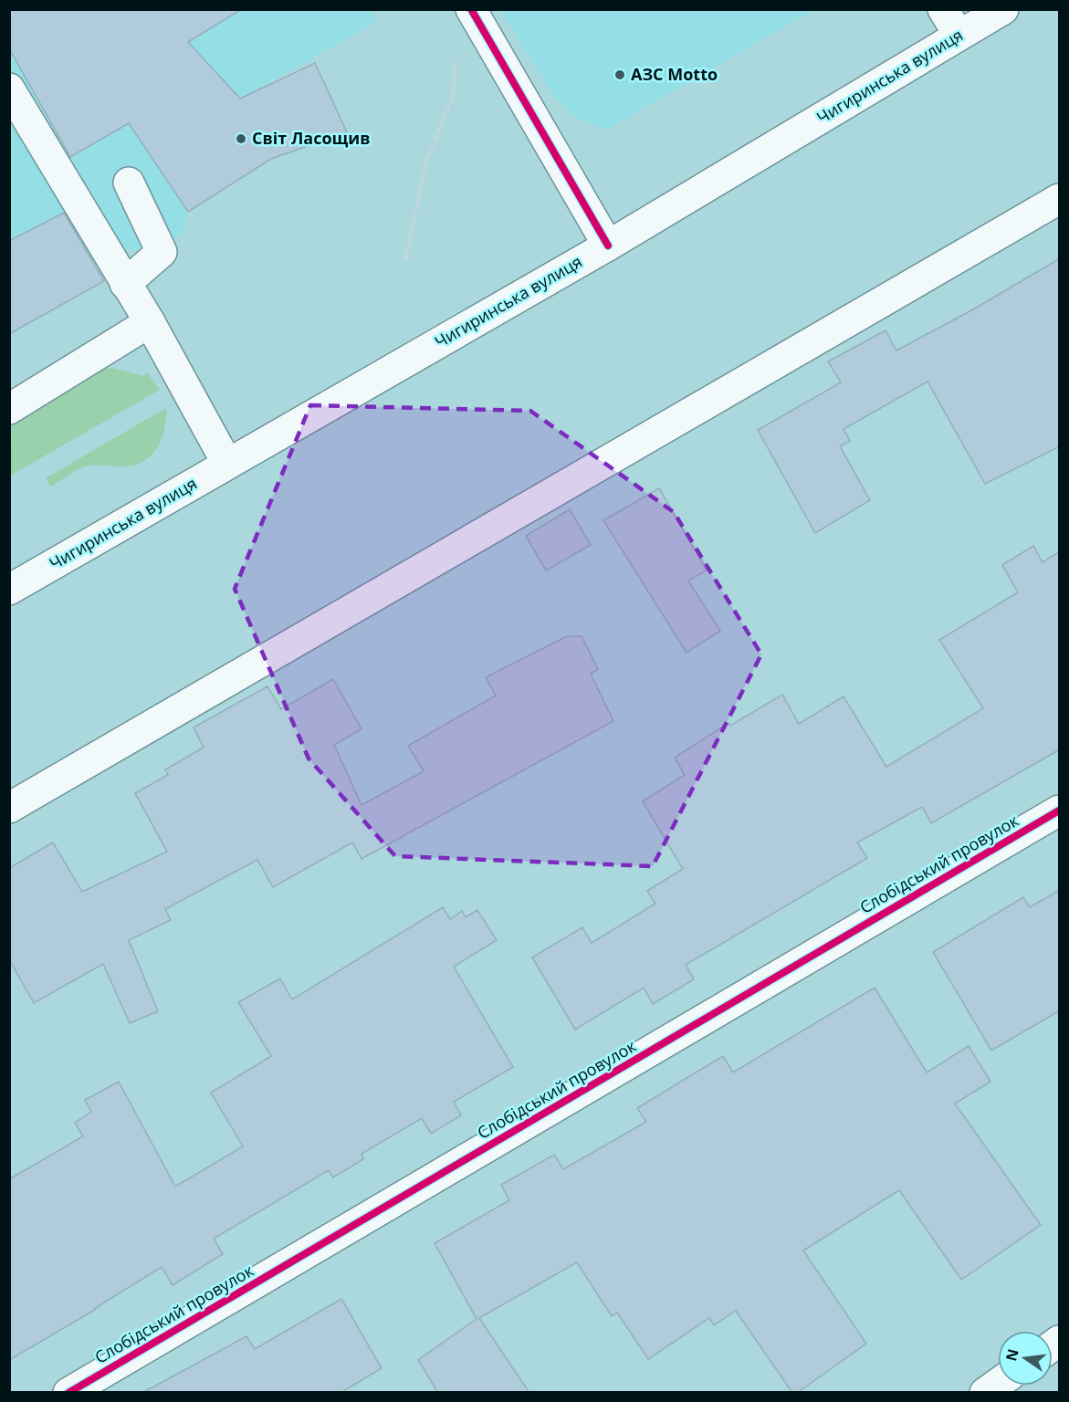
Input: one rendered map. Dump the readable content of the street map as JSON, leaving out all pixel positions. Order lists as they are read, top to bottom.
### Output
{
  "streets": {
    "street": ["Чигиринська вулиця", "Слобідський провулок"]
  },
  "places": ["АЗС Motto", "Світ Ласощив"],
  "north": "left"
}
